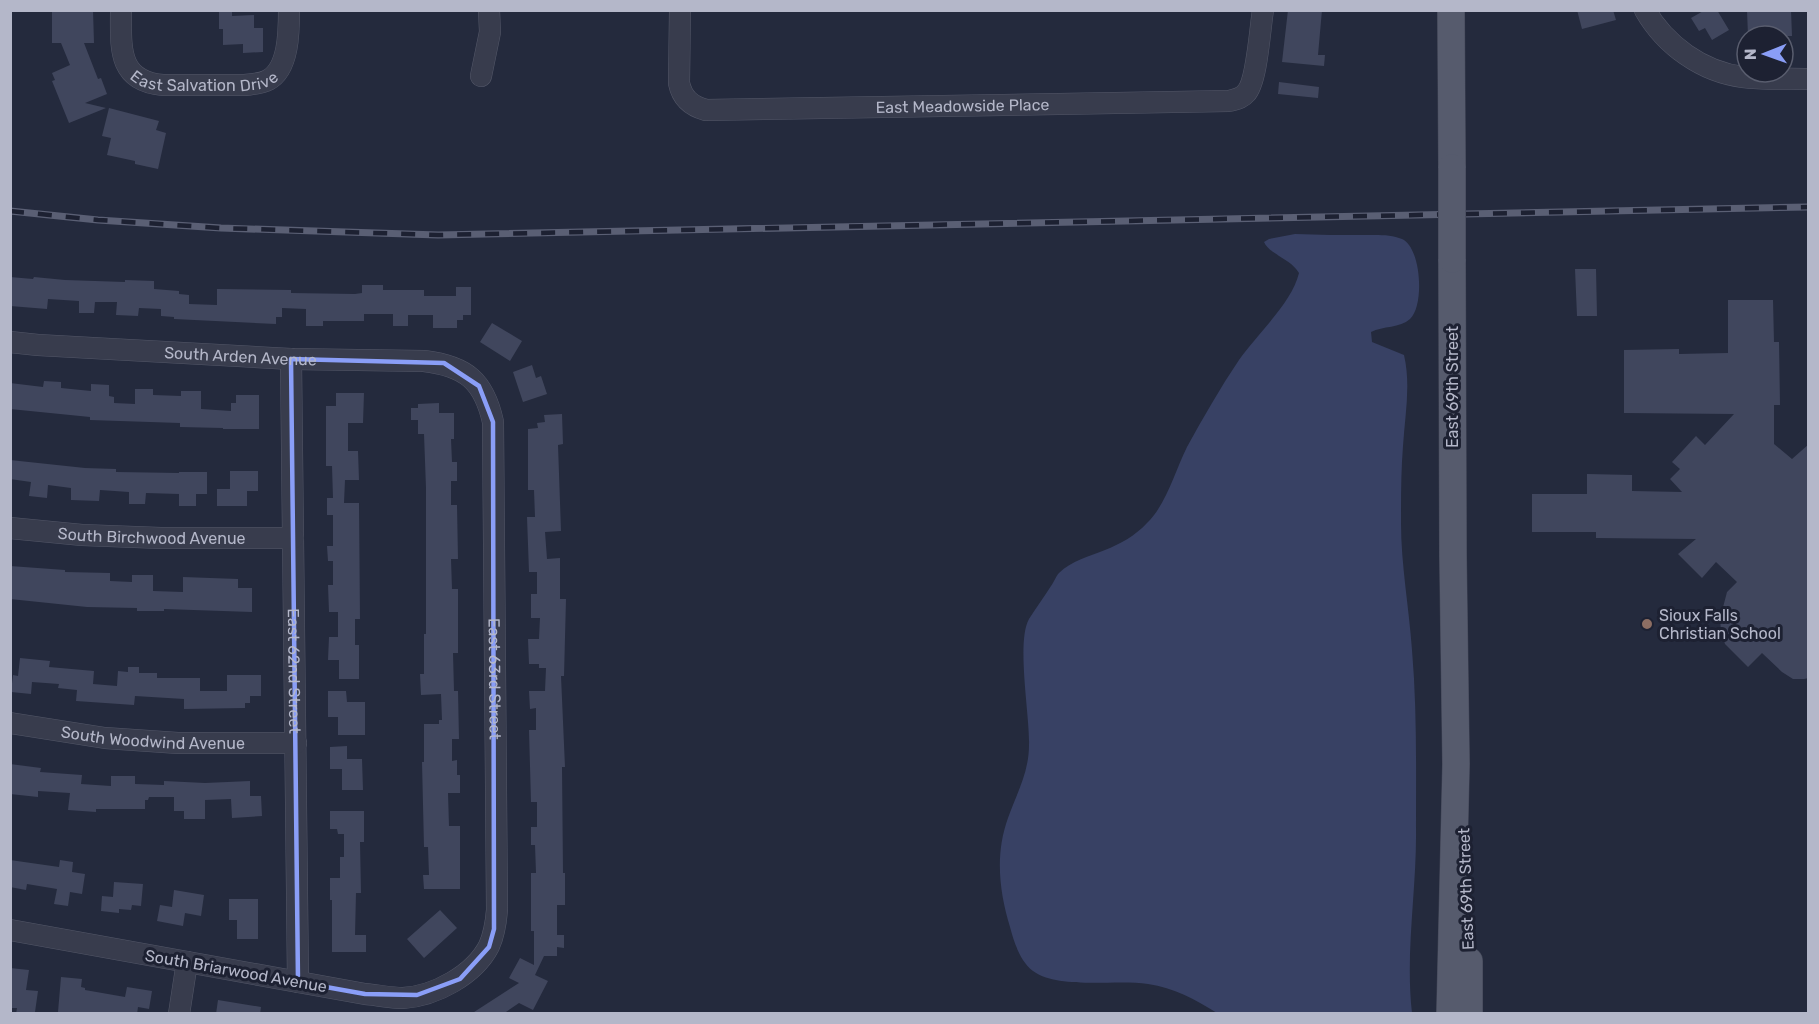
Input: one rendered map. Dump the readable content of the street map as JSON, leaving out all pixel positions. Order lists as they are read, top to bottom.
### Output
{
  "streets": {
    "main road": ["East 69th Street"],
    "street": [
      "East Salvation Drive",
      "East Meadowside Place",
      "South Arden Avenue",
      "South Birchwood Avenue",
      "East 62nd Street",
      "East 63rd Street",
      "South Woodwind Avenue",
      "South Briarwood Avenue"
    ]
  },
  "crossings": [
    ["South Arden Avenue", "East 62nd Street"],
    ["South Arden Avenue", "East 63rd Street"],
    ["South Birchwood Avenue", "East 62nd Street"],
    ["East 62nd Street", "South Woodwind Avenue"],
    ["East 62nd Street", "South Briarwood Avenue"],
    ["East 63rd Street", "South Briarwood Avenue"]
  ],
  "places": ["Sioux Falls Christian School"],
  "north": "left"
}
